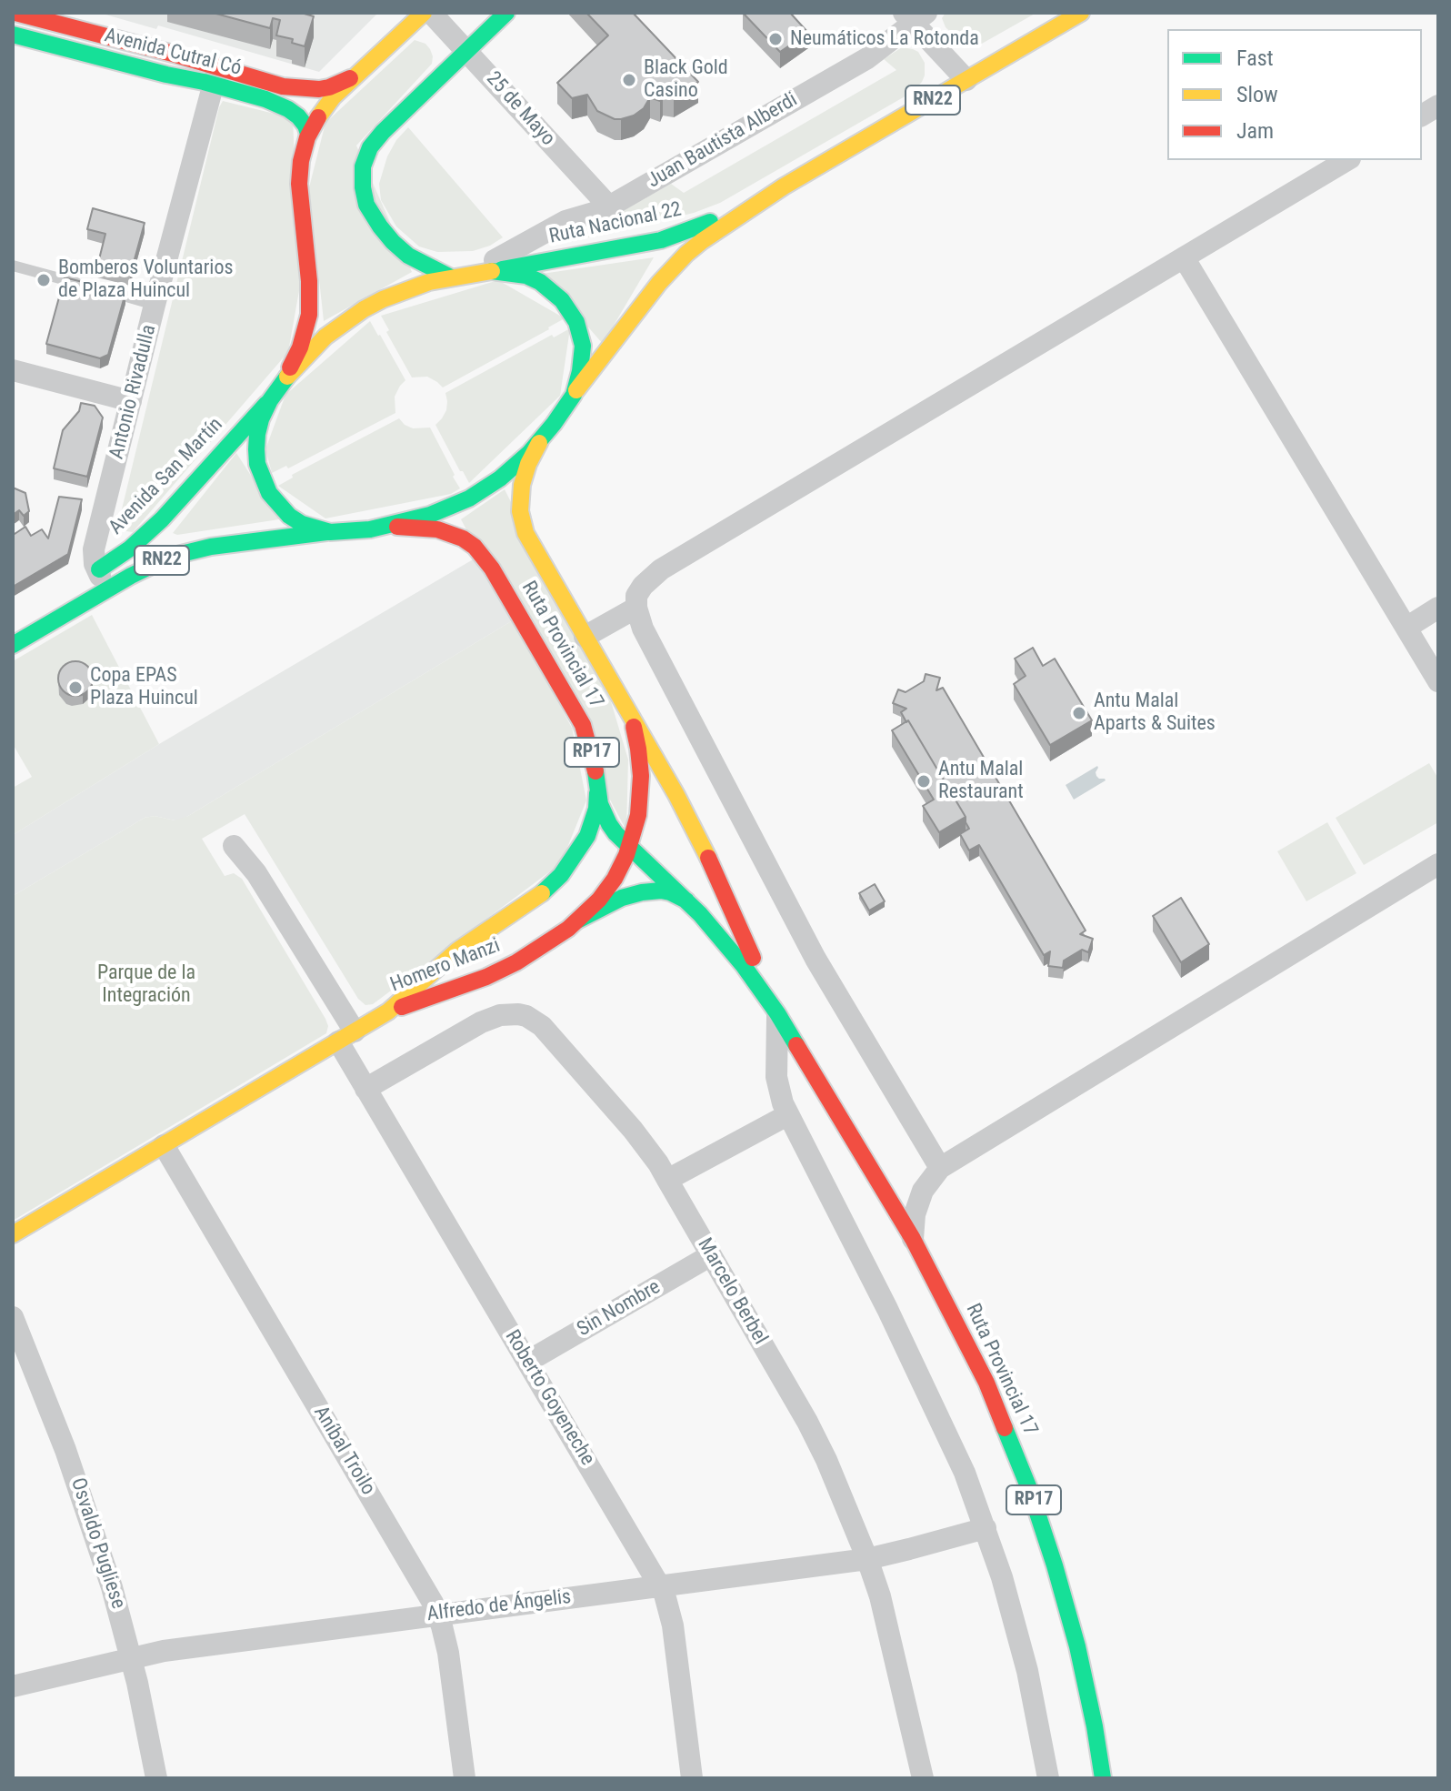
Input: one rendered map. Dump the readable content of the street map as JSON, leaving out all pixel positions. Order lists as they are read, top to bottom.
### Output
{
  "streets": {
    "main road": [
      "Avenida Cutral Có",
      "RN22",
      "Ruta Nacional 22",
      "Avenida San Martín",
      "Ruta Provincial 17",
      "RP17",
      "Homero Manzi"
    ],
    "street": [
      "25 de Mayo",
      "Juan Bautista Alberdi",
      "Antonio Rivadulla",
      "Marcelo Berbel",
      "Sin Nombre",
      "Roberto Goyeneche",
      "Aníbal Troilo",
      "Osvaldo Pugliese",
      "Alfredo de Ángelis"
    ]
  },
  "crossings": [
    ["Avenida Cutral Có", "Antonio Rivadulla"],
    ["RN22", "Juan Bautista Alberdi"],
    ["RN22", "Ruta Nacional 22"],
    ["RN22", "Avenida San Martín"],
    ["RN22", "Ruta Provincial 17"],
    ["25 de Mayo", "Juan Bautista Alberdi"],
    ["Juan Bautista Alberdi", "Ruta Nacional 22"],
    ["Antonio Rivadulla", "Avenida San Martín"],
    ["Ruta Provincial 17", "Homero Manzi"],
    ["Homero Manzi", "Roberto Goyeneche"],
    ["Homero Manzi", "Aníbal Troilo"],
    ["Marcelo Berbel", "Sin Nombre"],
    ["Marcelo Berbel", "Roberto Goyeneche"],
    ["Marcelo Berbel", "Alfredo de Ángelis"],
    ["Sin Nombre", "Roberto Goyeneche"],
    ["Roberto Goyeneche", "Alfredo de Ángelis"],
    ["Aníbal Troilo", "Alfredo de Ángelis"],
    ["Osvaldo Pugliese", "Alfredo de Ángelis"]
  ],
  "parks": ["Parque de la Integración"],
  "places": [
    "Neumáticos La Rotonda",
    "Black Gold Casino",
    "Bomberos Voluntarios de Plaza Huincul",
    "Copa EPAS Plaza Huincul",
    "Antu Malal Aparts & Suites",
    "Antu Malal Restaurant"
  ],
  "legend": ["Fast", "Slow", "Jam"]
}
